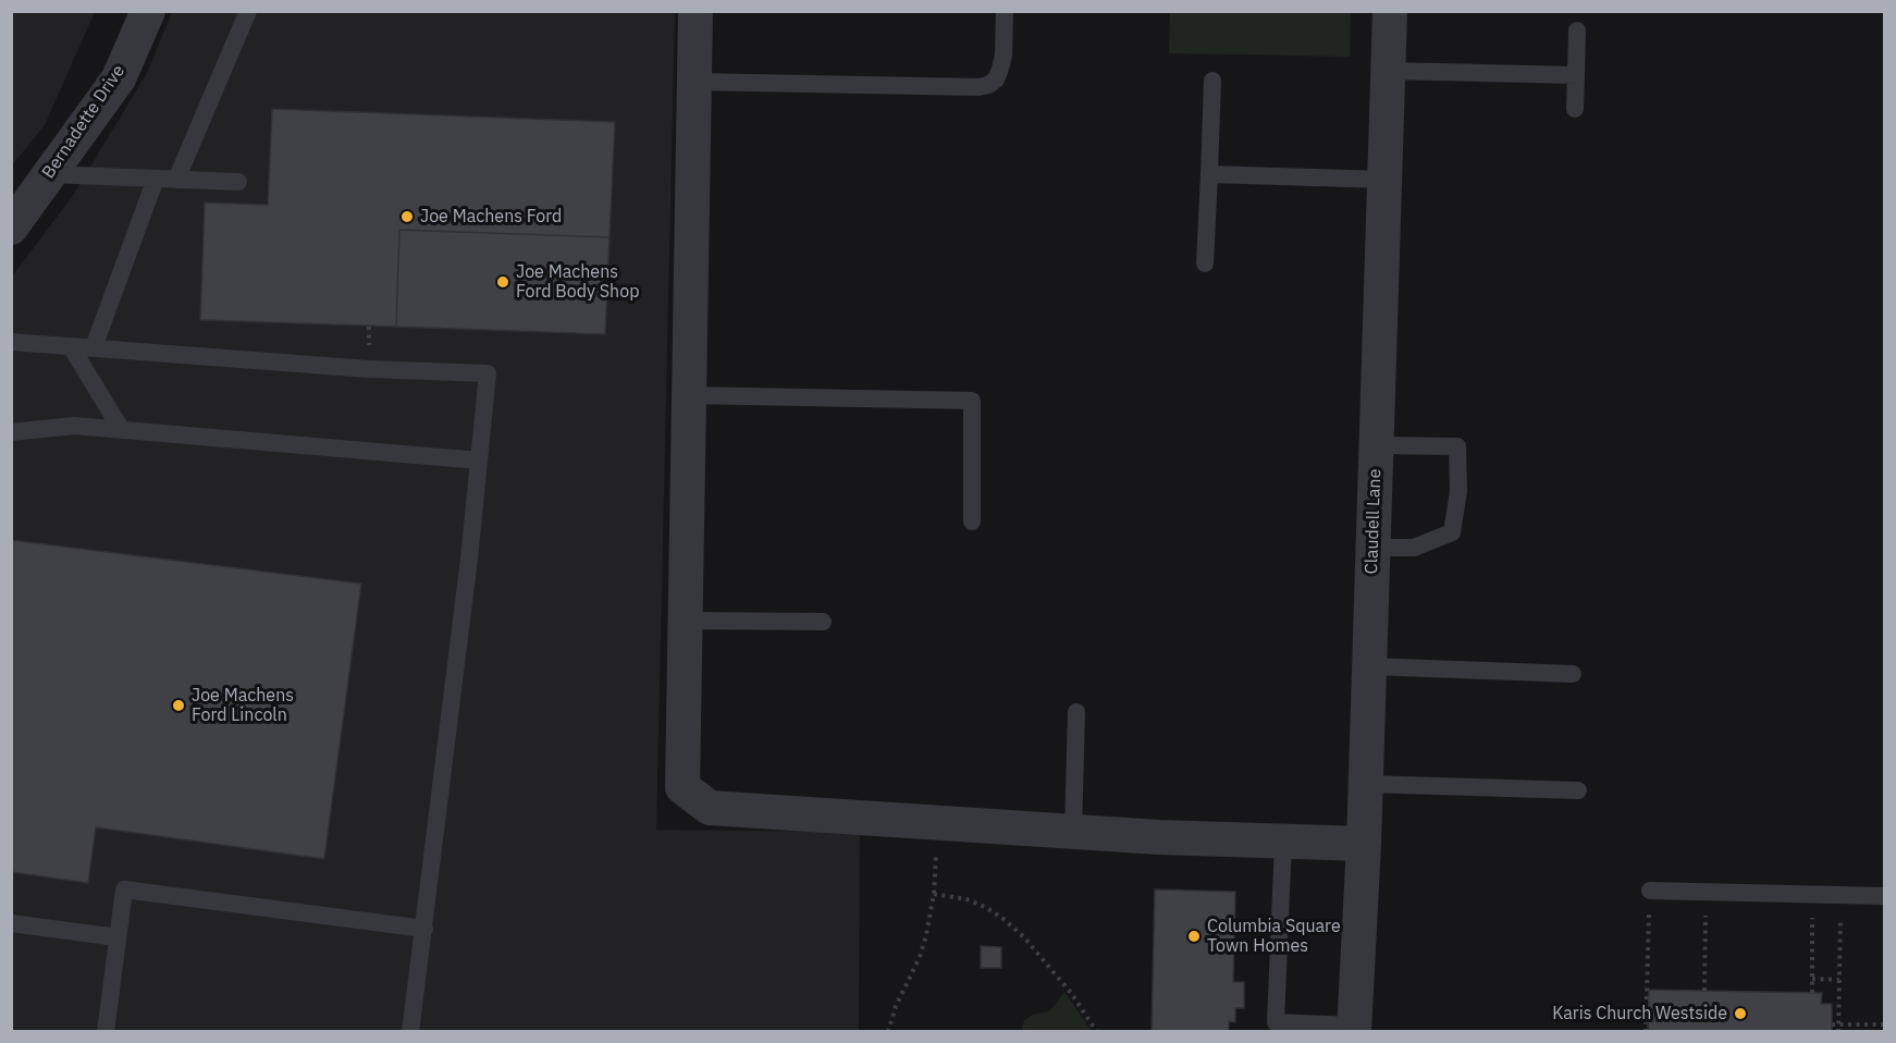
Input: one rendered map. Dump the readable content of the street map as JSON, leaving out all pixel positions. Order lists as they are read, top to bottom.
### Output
{
  "streets": {
    "street": ["Bernadette Drive", "Claudell Lane"]
  },
  "places": [
    "Joe Machens Ford",
    "Joe Machens Ford Body Shop",
    "Joe Machens Ford Lincoln",
    "Columbia Square Town Homes",
    "Karis Church Westside"
  ]
}
